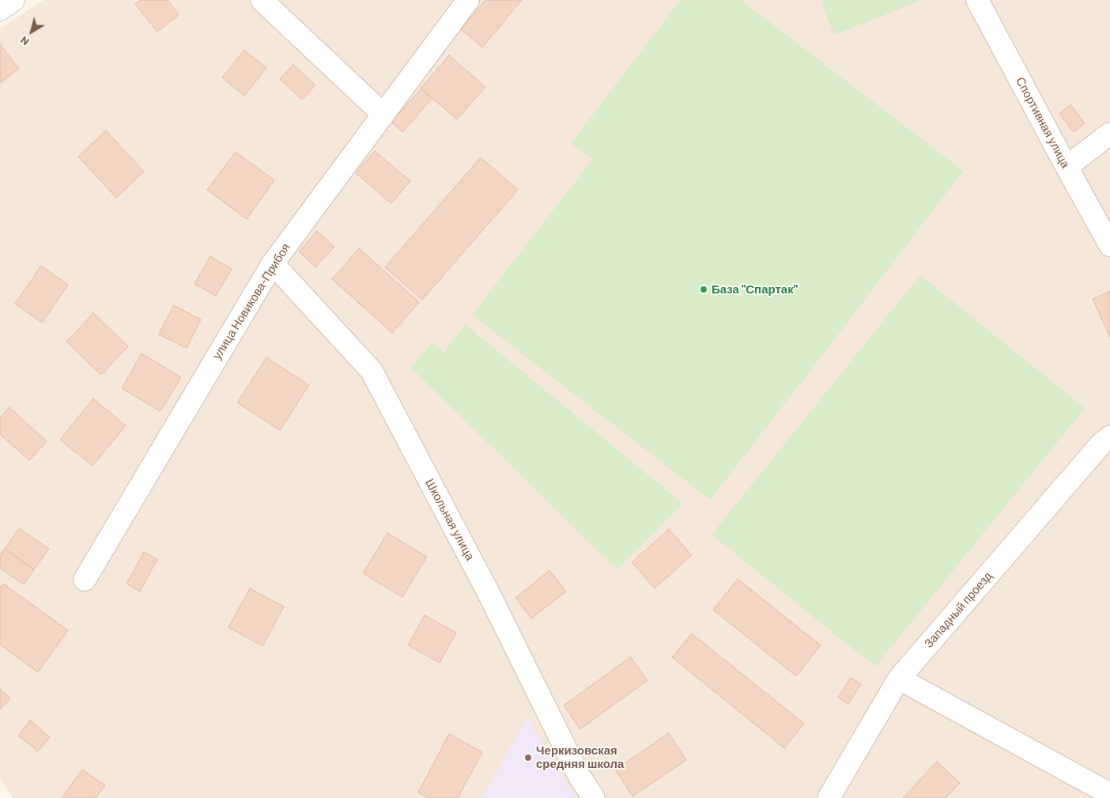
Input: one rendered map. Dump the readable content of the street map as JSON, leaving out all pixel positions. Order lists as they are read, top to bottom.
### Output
{
  "streets": {
    "street": [
      "Спортивная улица",
      "улица Новикова-Прибоя",
      "Школьная улица",
      "Западный проезд"
    ]
  },
  "crossings": [
    ["улица Новикова-Прибоя", "Школьная улица"]
  ],
  "places": ["База \"Спартак\"", "Черкизовская средняя школа"],
  "north": "bottom left"
}
